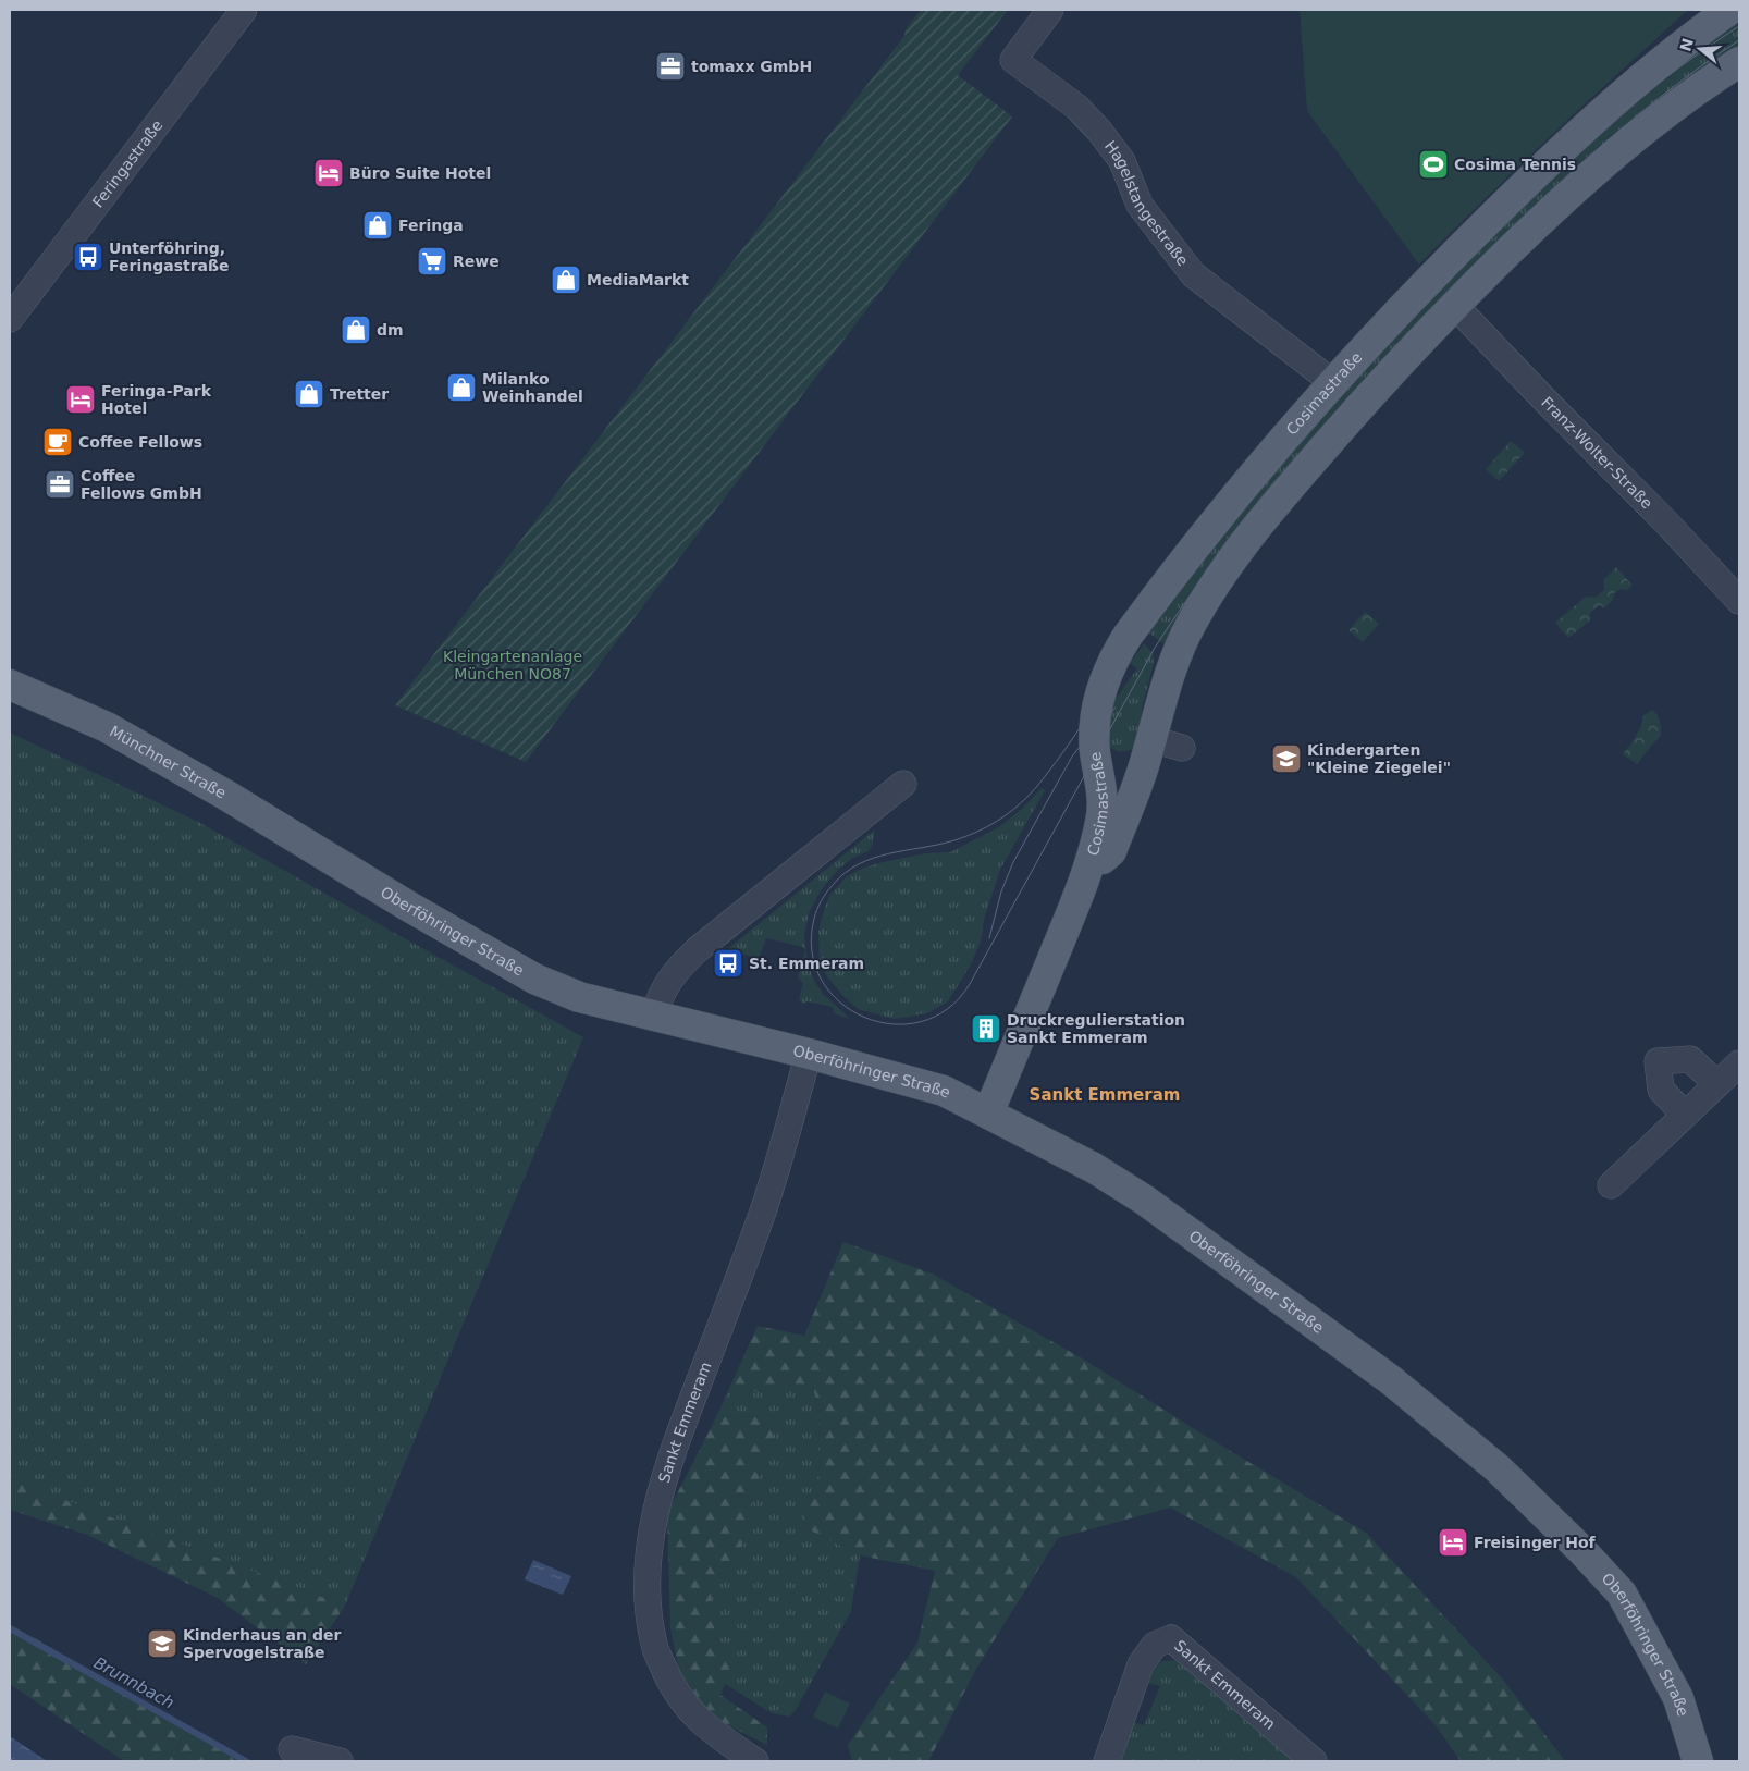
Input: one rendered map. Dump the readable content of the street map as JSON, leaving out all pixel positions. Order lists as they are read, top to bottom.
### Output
{
  "streets": {
    "main road": ["Cosimastraße", "Münchner Straße", "Oberföhringer Straße"],
    "street": [
      "Feringastraße",
      "Hagelstangestraße",
      "Franz-Wolter-Straße",
      "Sankt Emmeram"
    ]
  },
  "crossings": [
    ["Hagelstangestraße", "Cosimastraße"],
    ["Cosimastraße", "Franz-Wolter-Straße"],
    ["Cosimastraße", "Oberföhringer Straße"],
    ["Münchner Straße", "Oberföhringer Straße"],
    ["Oberföhringer Straße", "Sankt Emmeram"]
  ],
  "districts": ["Sankt Emmeram"],
  "water": ["Brunnbach"],
  "parks": ["Kleingartenanlage München NO87"],
  "places": {
    "office": ["tomaxx GmbH", "Coffee Fellows GmbH"],
    "sports": ["Cosima Tennis"],
    "hotel": ["Büro Suite Hotel", "Feringa-Park Hotel", "Freisinger Hof"],
    "shop": [
      "Feringa",
      "MediaMarkt",
      "dm",
      "Milanko Weinhandel",
      "Tretter"
    ],
    "bus stop": ["Unterföhring, Feringastraße", "St. Emmeram"],
    "supermarket": ["Rewe"],
    "cafe": ["Coffee Fellows"],
    "school or university": ["Kindergarten \"Kleine Ziegelei\"", "Kinderhaus an der Spervogelstraße"],
    "building": ["Druckregulierstation Sankt Emmeram"]
  },
  "north": "left"
}
